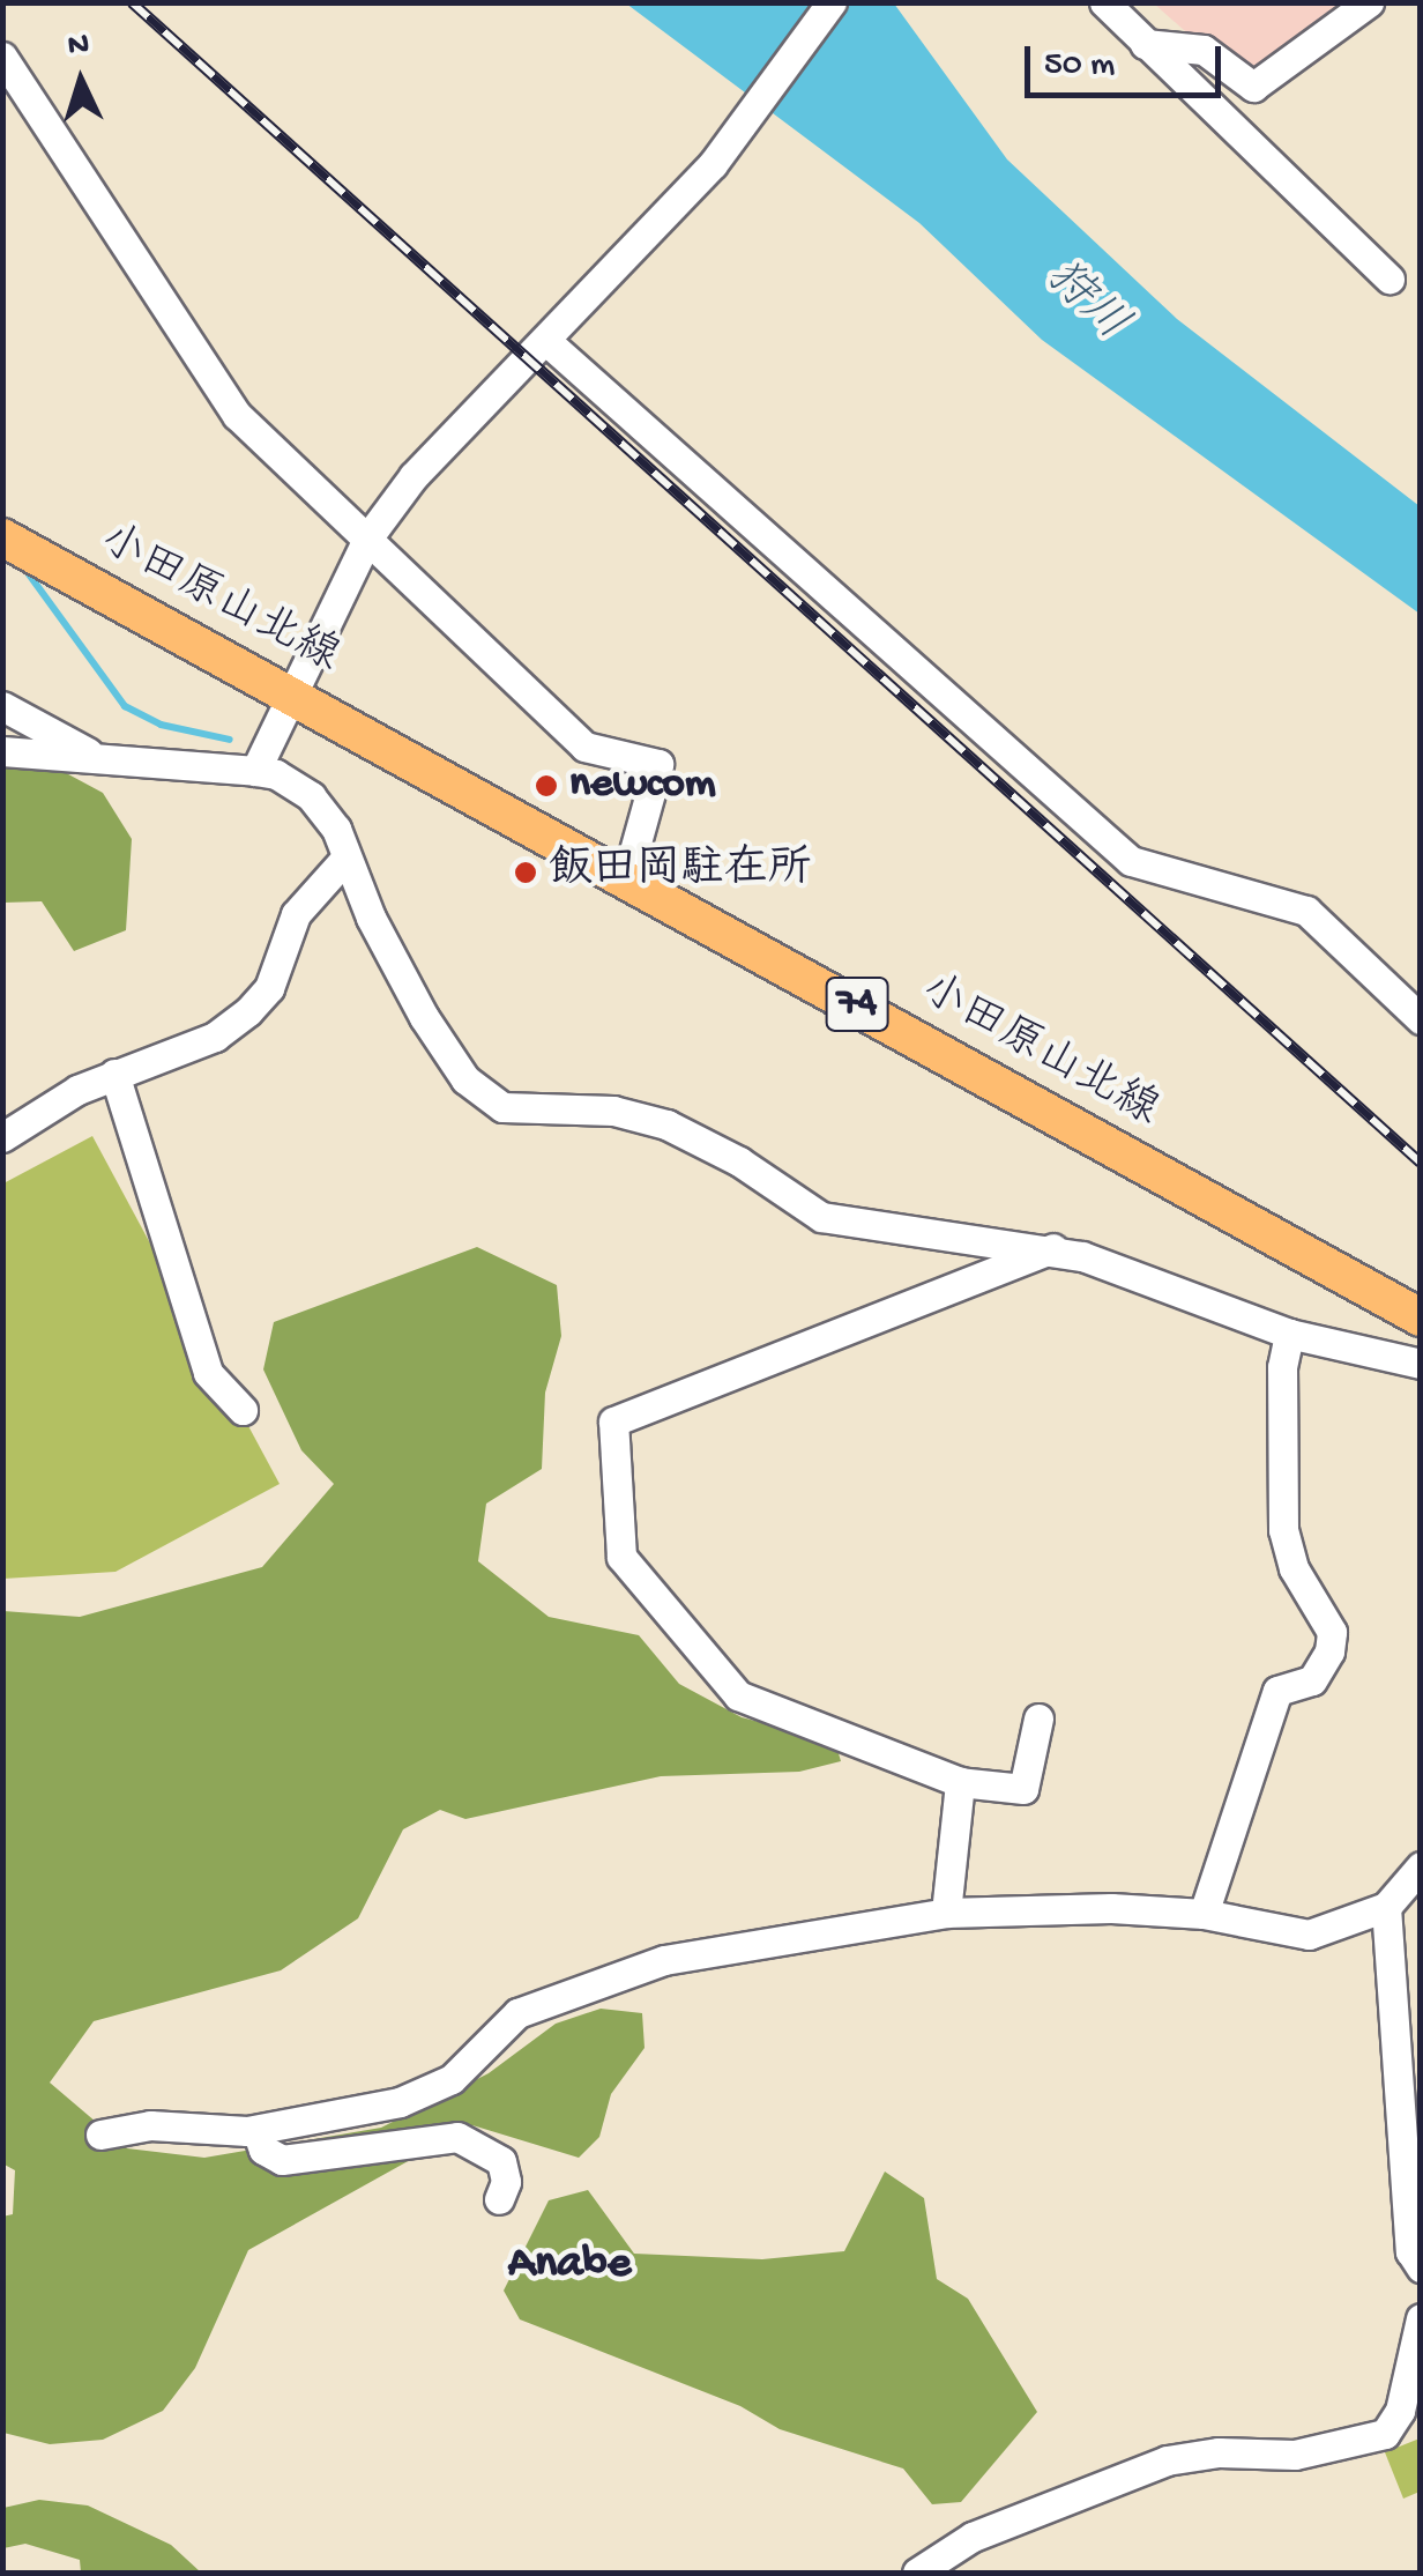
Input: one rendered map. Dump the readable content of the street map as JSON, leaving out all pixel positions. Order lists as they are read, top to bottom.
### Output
{
  "streets": {
    "main road": ["小田原山北線", "74"]
  },
  "districts": ["Anabe"],
  "water": ["狩川"],
  "places": ["newcom", "飯田岡駐在所"],
  "scale_bar": "50 m",
  "north": "top"
}
